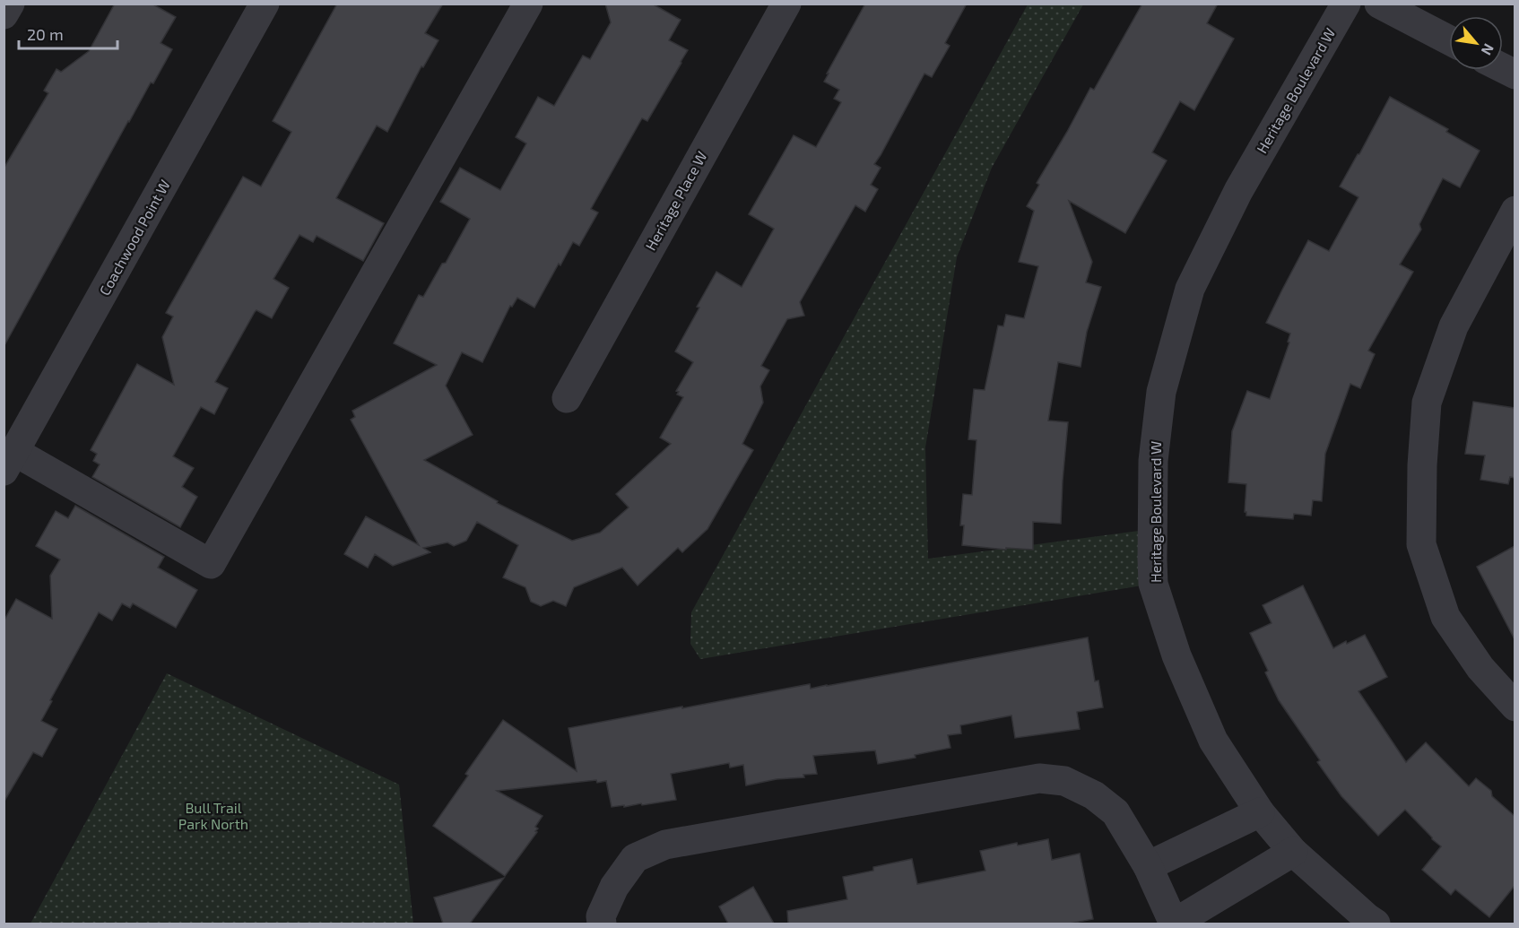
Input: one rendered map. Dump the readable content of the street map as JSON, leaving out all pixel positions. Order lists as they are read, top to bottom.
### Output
{
  "streets": {
    "street": ["Heritage Boulevard W", "Heritage Place W", "Coachwood Point W"]
  },
  "parks": ["Bull Trail Park North"],
  "scale_bar": "20 m",
  "north": "bottom right"
}
